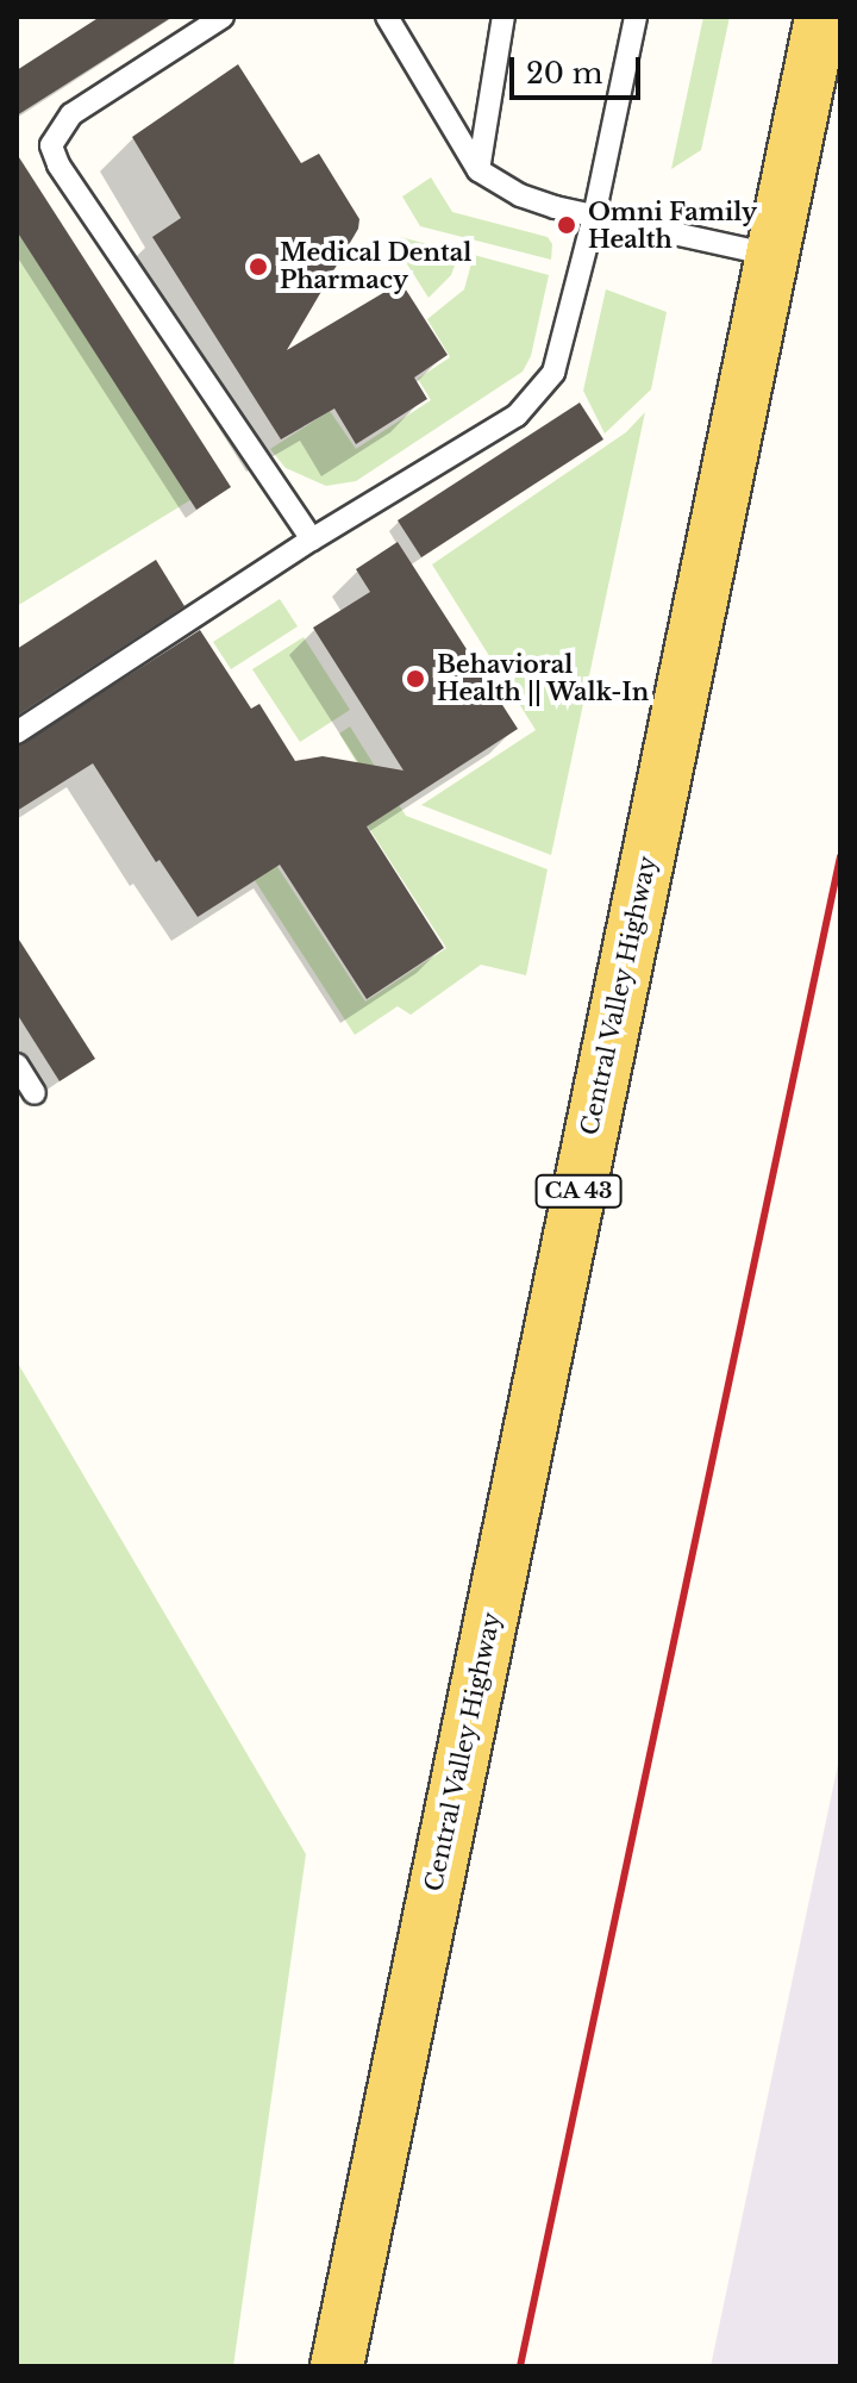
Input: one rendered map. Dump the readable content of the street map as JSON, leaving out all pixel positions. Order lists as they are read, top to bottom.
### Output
{
  "streets": {
    "main road": ["Central Valley Highway", "CA 43"]
  },
  "places": ["Omni Family Health", "Medical Dental Pharmacy", "Behavioral Health || Walk-In"],
  "scale_bar": "20 m"
}
